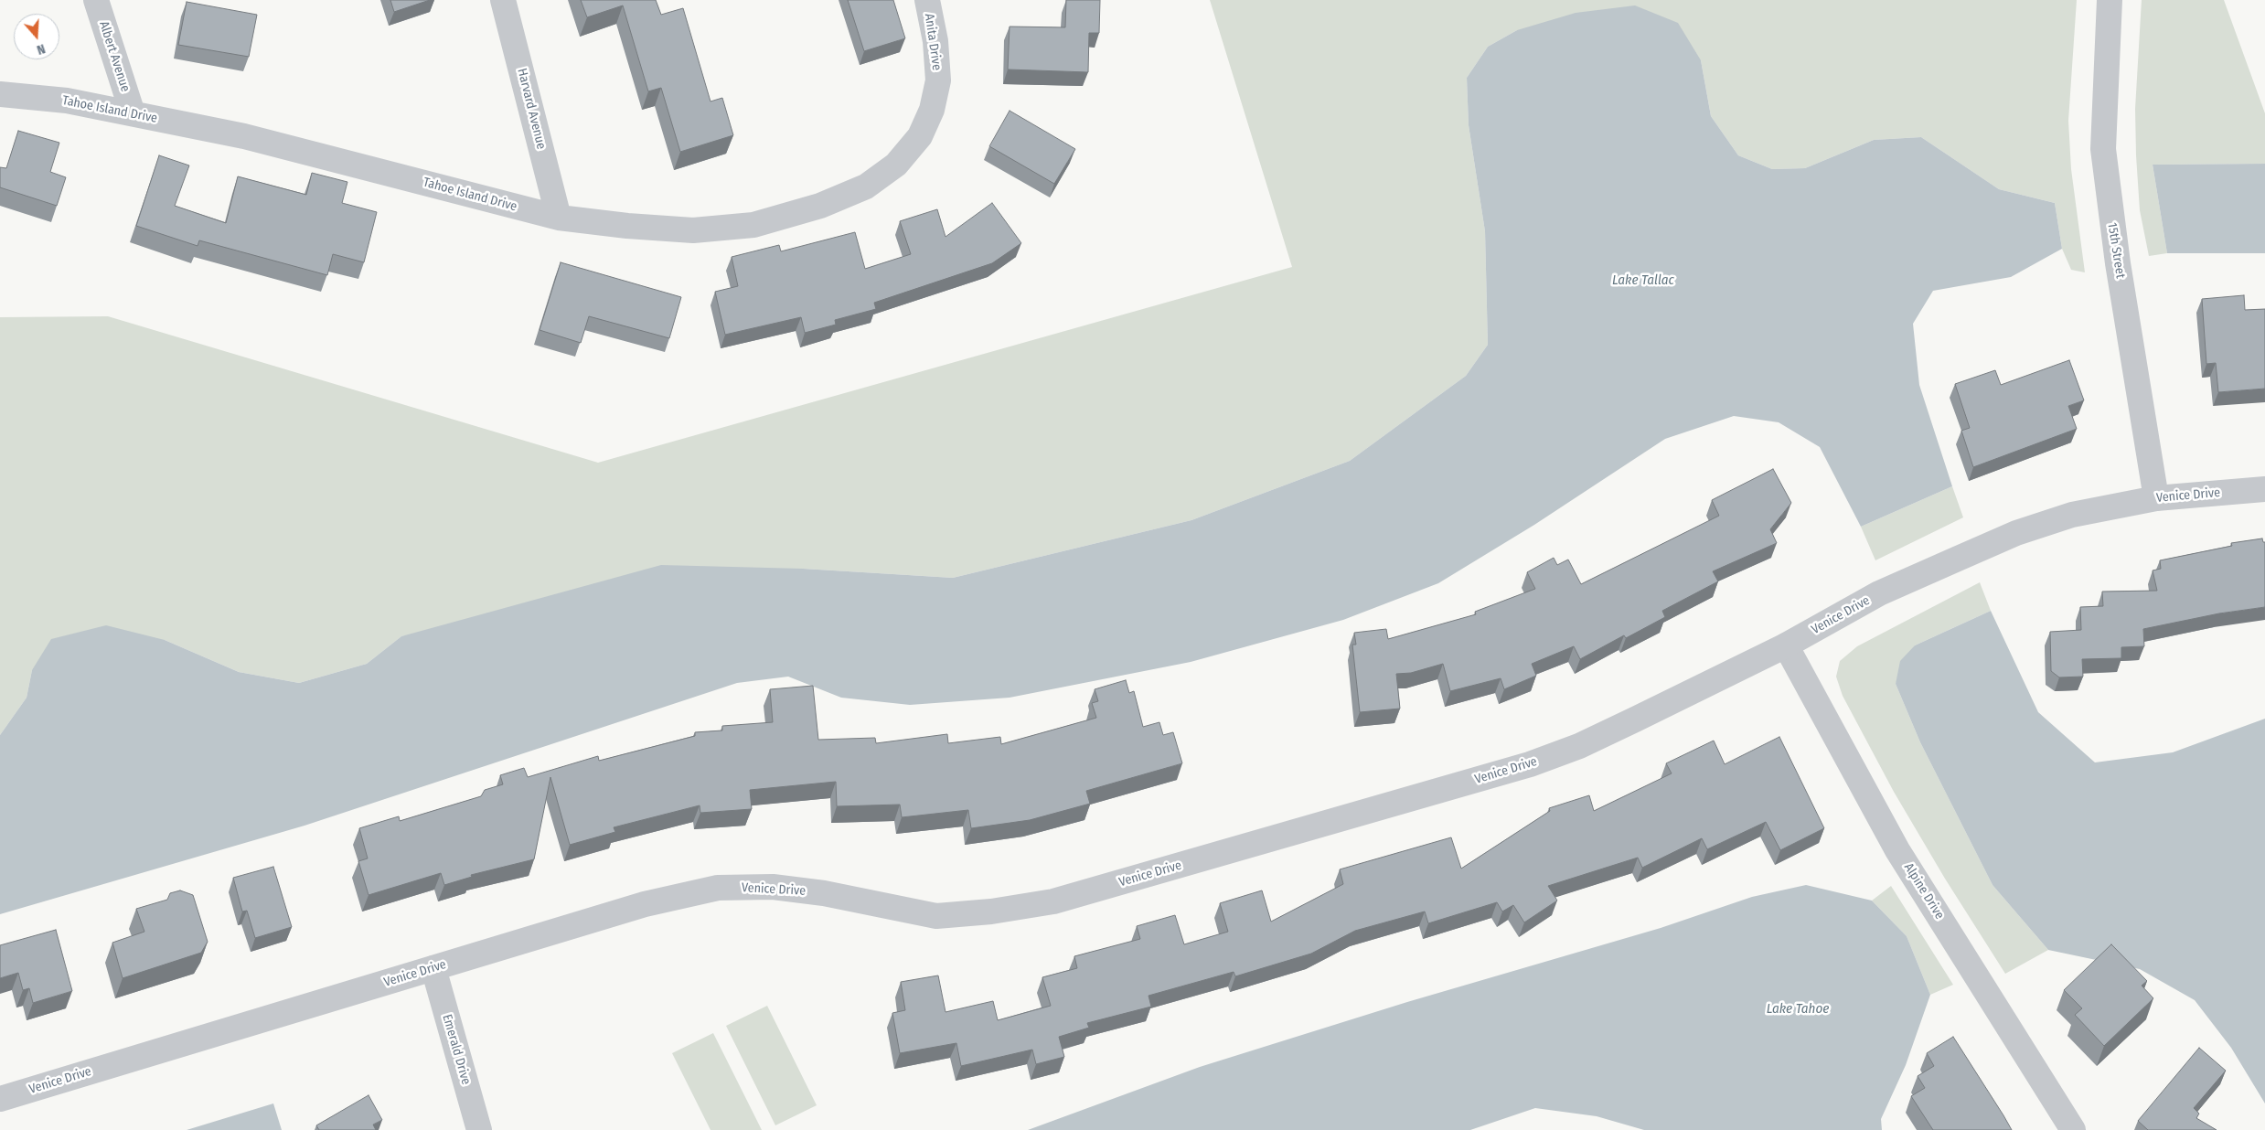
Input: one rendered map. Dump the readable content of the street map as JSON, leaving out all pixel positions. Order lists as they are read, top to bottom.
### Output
{
  "streets": {
    "street": [
      "Anita Drive",
      "Albert Avenue",
      "Harvard Avenue",
      "Tahoe Island Drive",
      "15th Street",
      "Venice Drive",
      "Alpine Drive",
      "Emerald Drive"
    ]
  },
  "crossings": [
    ["Anita Drive", "Tahoe Island Drive"],
    ["Albert Avenue", "Tahoe Island Drive"],
    ["Harvard Avenue", "Tahoe Island Drive"],
    ["15th Street", "Venice Drive"],
    ["Venice Drive", "Alpine Drive"],
    ["Venice Drive", "Emerald Drive"]
  ],
  "water": ["Lake Tallac", "Lake Tahoe"],
  "north": "bottom"
}
